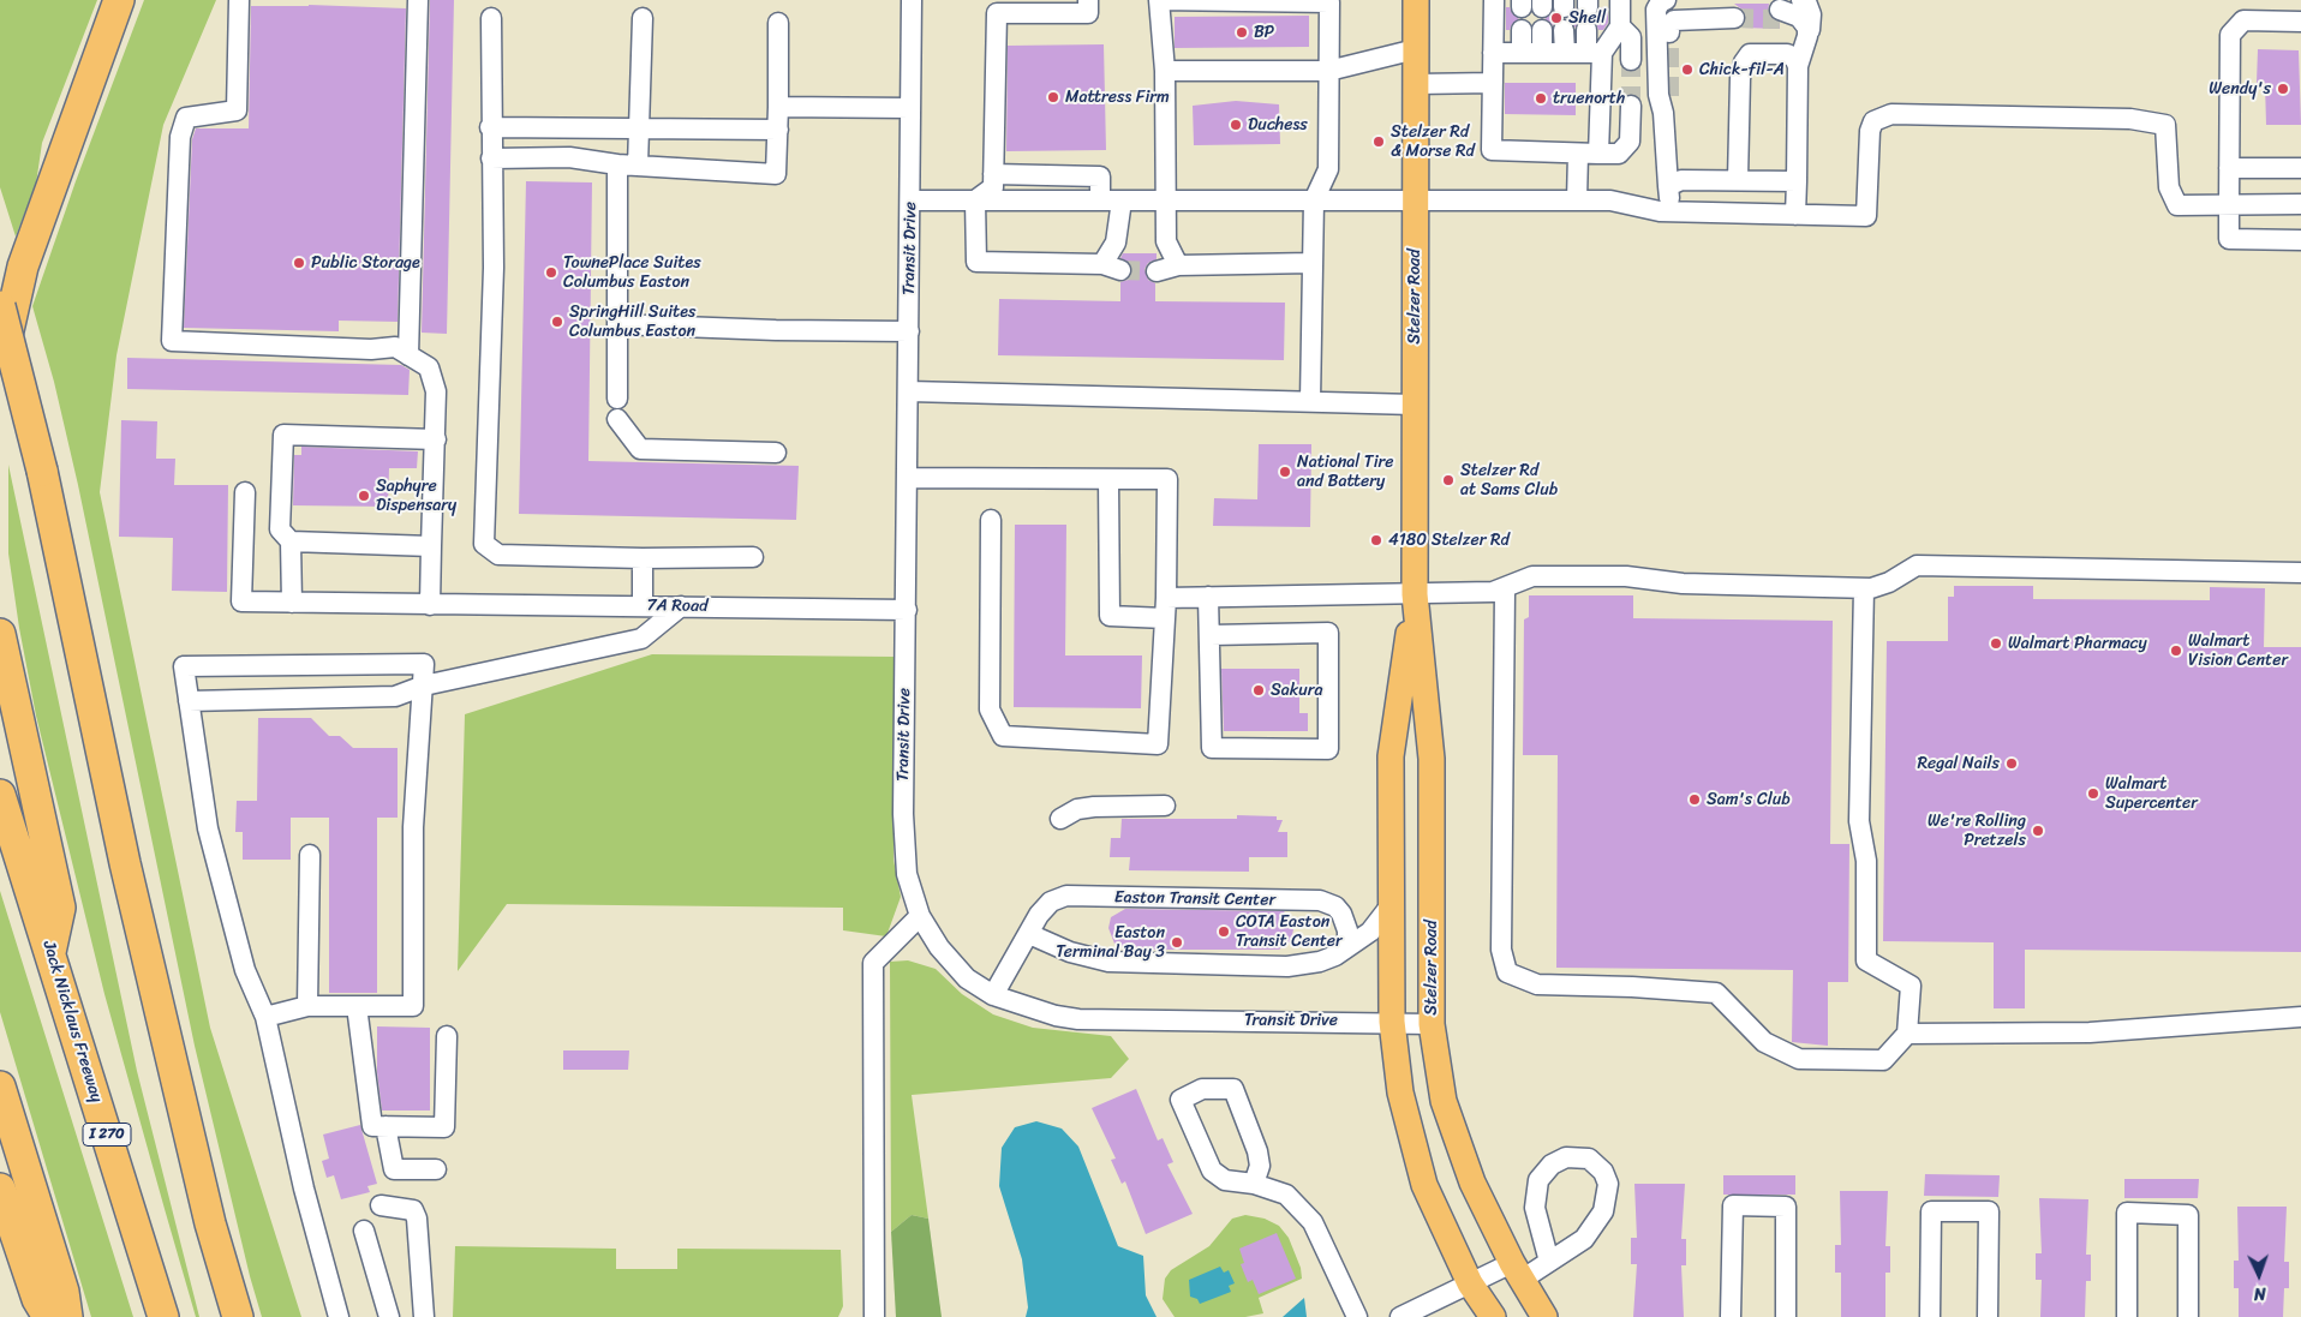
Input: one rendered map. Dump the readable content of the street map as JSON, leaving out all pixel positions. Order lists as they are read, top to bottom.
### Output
{
  "streets": {
    "highway": ["Jack Nicklaus Freeway", "I 270"],
    "main road": ["Stelzer Road"],
    "street": ["Transit Drive", "7A Road", "Easton Transit Center"]
  },
  "crossings": [
    ["Transit Drive", "Stelzer Road"],
    ["Transit Drive", "7A Road"],
    ["Transit Drive", "Easton Transit Center"]
  ],
  "places": [
    "Shell",
    "BP",
    "Chick-fil-A",
    "Wendy's",
    "Mattress Firm",
    "truenorth",
    "Duchess",
    "Stelzer Rd & Morse Rd",
    "Public Storage",
    "TownePlace Suites Columbus Easton",
    "SpringHill Suites Columbus Easton",
    "National Tire and Battery",
    "Stelzer Rd at Sams Club",
    "Saphyre Dispensary",
    "4180 Stelzer Rd",
    "Walmart Pharmacy",
    "Walmart Vision Center",
    "Sakura",
    "Regal Nails",
    "Walmart Supercenter",
    "Sam's Club",
    "We're Rolling Pretzels",
    "COTA Easton Transit Center",
    "Easton Terminal Bay 3"
  ],
  "north": "bottom"
}
